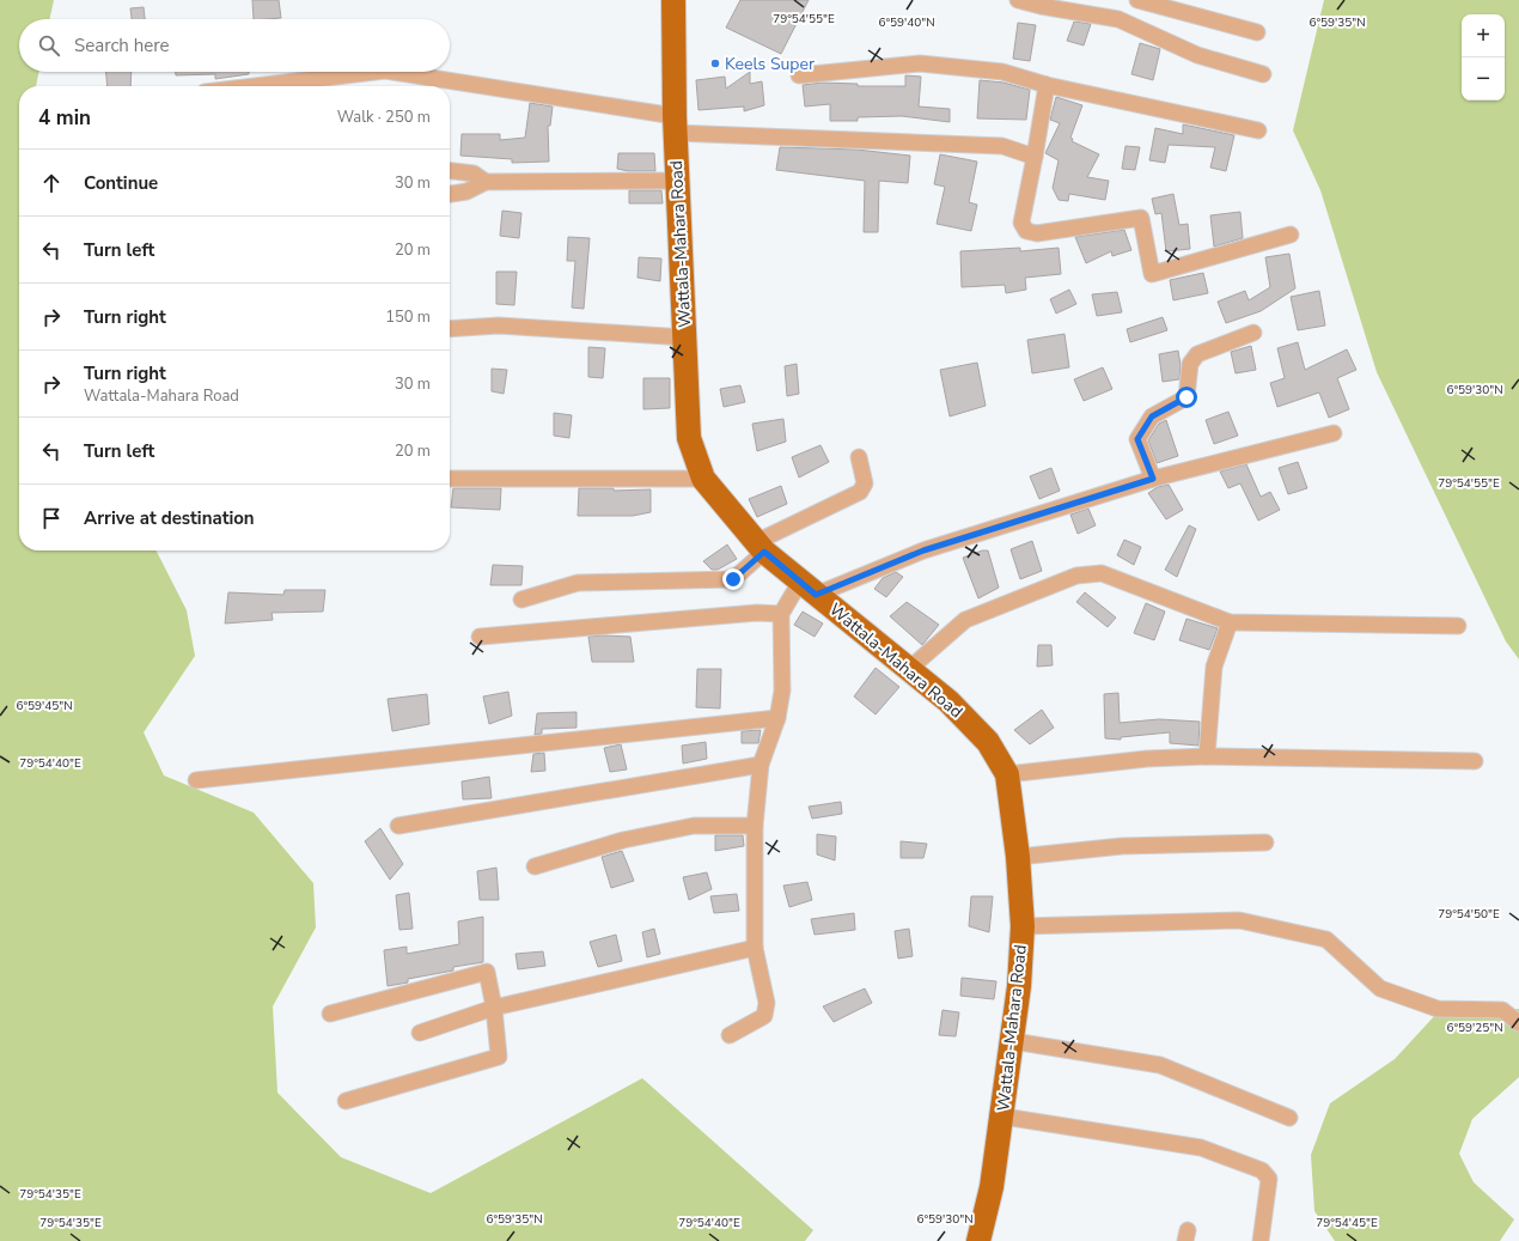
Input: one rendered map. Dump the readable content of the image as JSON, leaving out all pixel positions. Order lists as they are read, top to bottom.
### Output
{
  "streets": {
    "main road": ["Wattala-Mahara Road"]
  },
  "places": ["Keels Super"],
  "page": {
    "map_buttons": ["+", "−"],
    "search": "Search here",
    "heading": ["4 min", "Walk · 250 m"],
    "list": [
      ["Continue", "30 m"],
      ["Turn left", "20 m"],
      ["Turn right", "150 m"],
      ["Turn right", "Wattala-Mahara Road", "30 m"],
      ["Turn left", "20 m"],
      "Arrive at destination"
    ]
  },
  "coordinates": [
    "79°54'55\"E",
    "6°59'40\"N",
    "6°59'35\"N",
    "6°59'30\"N",
    "6°59'45\"N",
    "79°54'40\"E",
    "79°54'50\"E",
    "6°59'25\"N",
    "79°54'35\"E",
    "79°54'45\"E"
  ]
}
